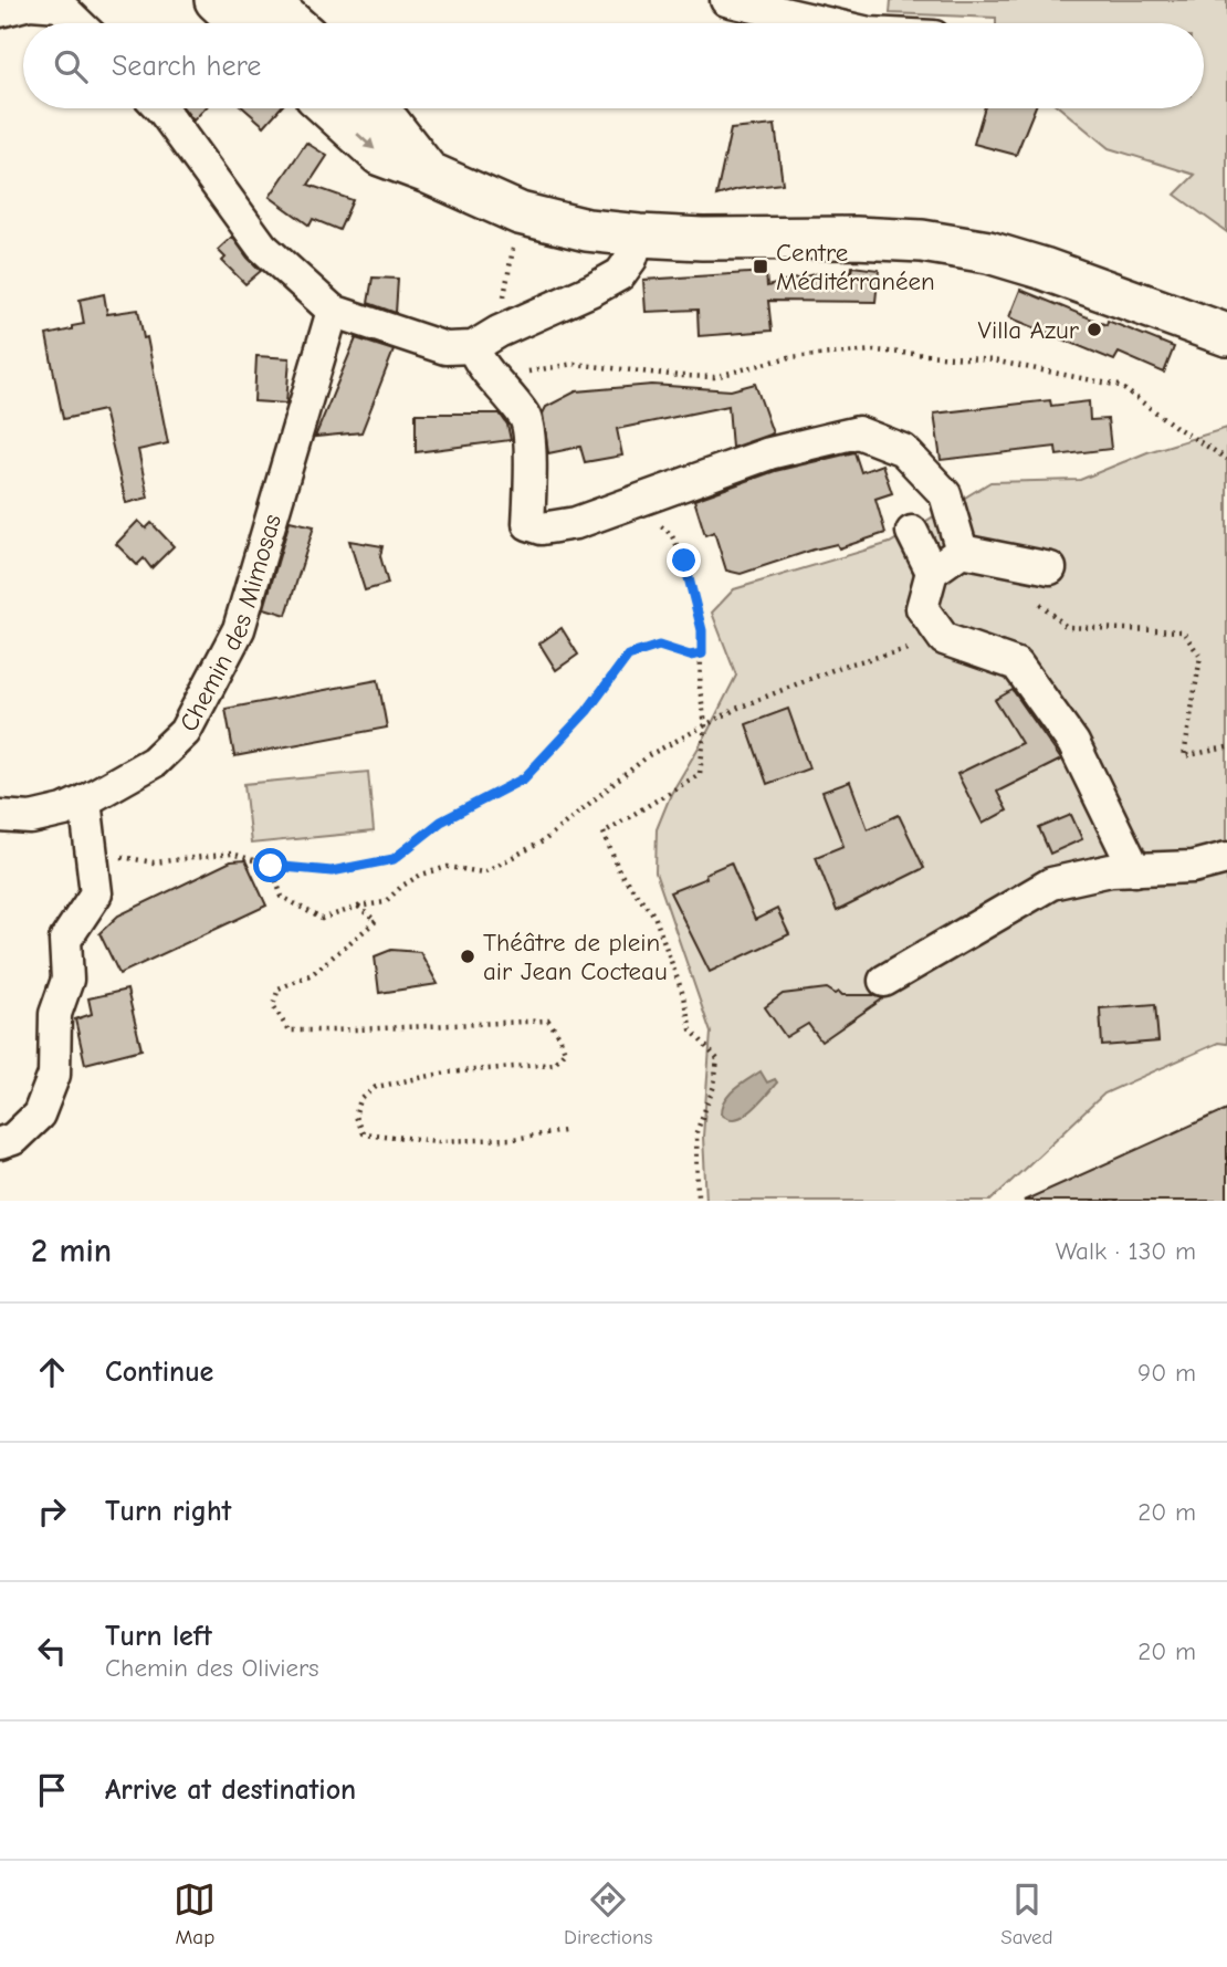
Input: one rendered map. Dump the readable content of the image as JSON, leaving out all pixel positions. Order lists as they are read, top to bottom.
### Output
{
  "streets": {
    "street": ["Chemin des Mimosas"]
  },
  "places": {
    "transit": ["Centre Méditérranéen"],
    "other": ["Villa Azur", "Théâtre de plein air Jean Cocteau"]
  },
  "page": {
    "search": "Search here",
    "heading": ["2 min", "Walk · 130 m"],
    "list": [
      ["Continue", "90 m"],
      ["Turn right", "20 m"],
      ["Turn left", "Chemin des Oliviers", "20 m"],
      "Arrive at destination"
    ],
    "nav": ["Map", "Directions", "Saved"]
  }
}
